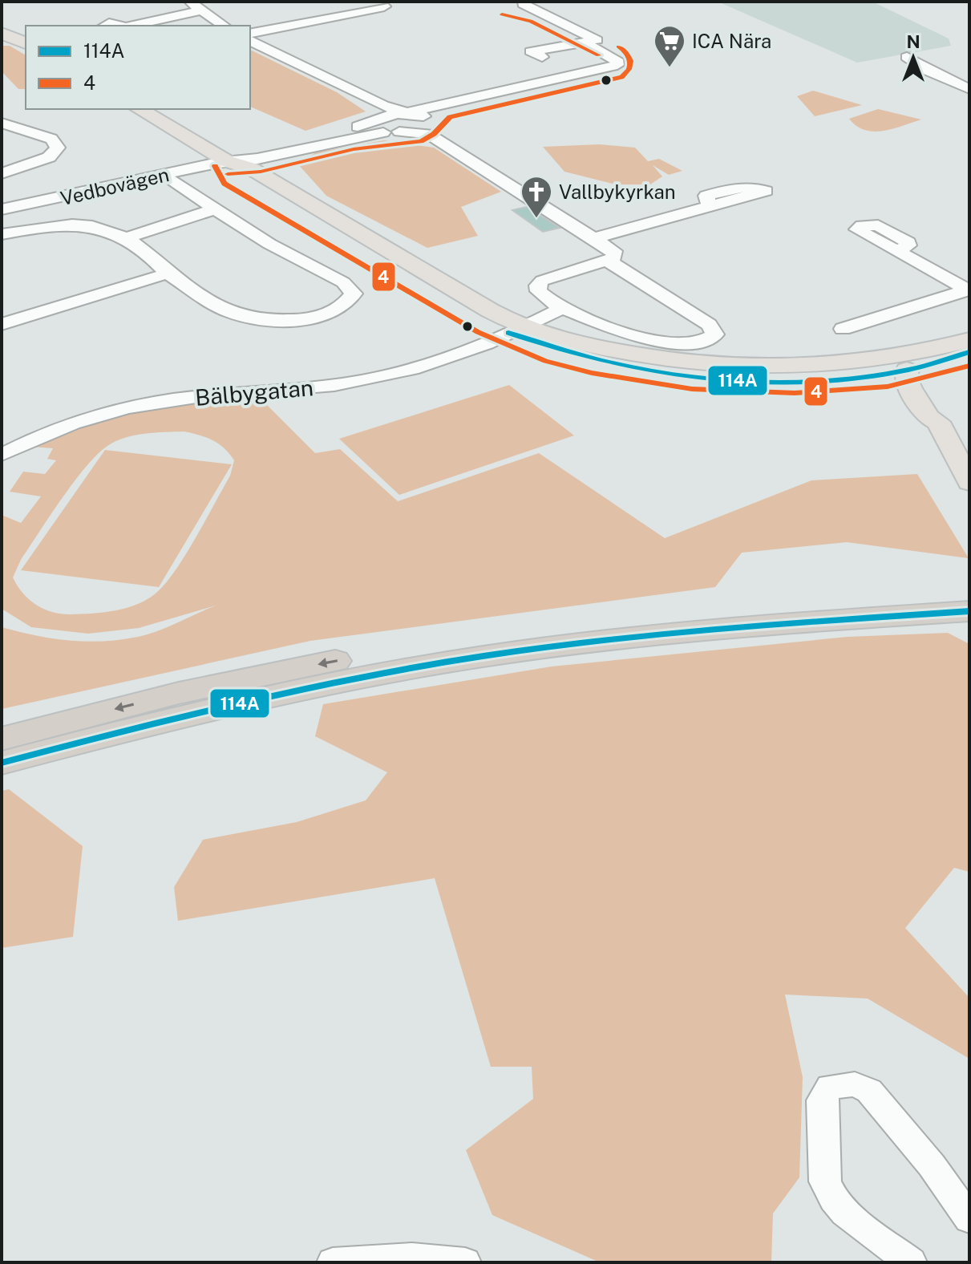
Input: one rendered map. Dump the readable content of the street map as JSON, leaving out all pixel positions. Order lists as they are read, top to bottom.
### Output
{
  "streets": {
    "street": ["Vedbovägen", "Bälbygatan"]
  },
  "places": {
    "supermarket": ["ICA Nära"],
    "church": ["Vallbykyrkan"]
  },
  "lines": ["transit line 4", "transit line 114A"],
  "legend": ["114A", "4"],
  "north": "top"
}
